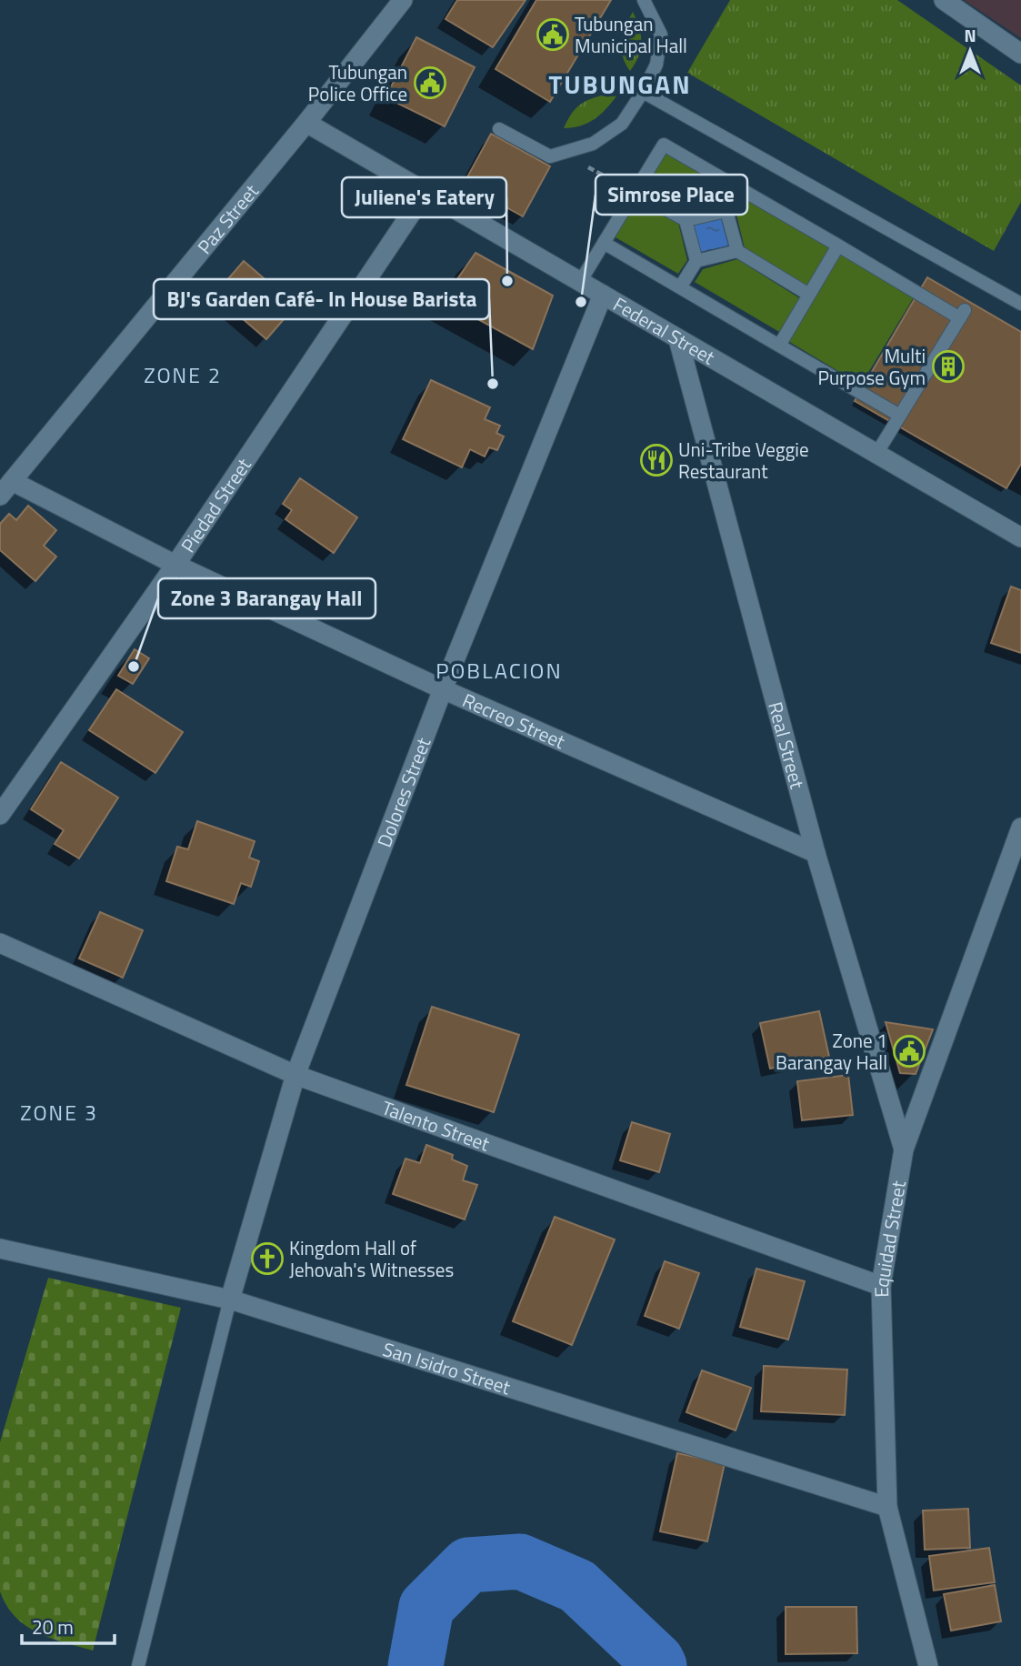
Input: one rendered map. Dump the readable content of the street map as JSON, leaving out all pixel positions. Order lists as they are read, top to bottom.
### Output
{
  "streets": {
    "street": [
      "Paz Street",
      "Federal Street",
      "Piedad Street",
      "Recreo Street",
      "Real Street",
      "Dolores Street",
      "Talento Street",
      "Equidad Street",
      "San Isidro Street"
    ]
  },
  "crossings": [
    ["Paz Street", "Federal Street"],
    ["Paz Street", "Recreo Street"],
    ["Federal Street", "Piedad Street"],
    ["Federal Street", "Real Street"],
    ["Federal Street", "Dolores Street"],
    ["Piedad Street", "Recreo Street"],
    ["Recreo Street", "Real Street"],
    ["Recreo Street", "Dolores Street"],
    ["Real Street", "Equidad Street"],
    ["Dolores Street", "Talento Street"],
    ["Dolores Street", "San Isidro Street"],
    ["Talento Street", "Equidad Street"],
    ["Equidad Street", "San Isidro Street"]
  ],
  "districts": [
    "TUBUNGAN",
    "ZONE 2",
    "POBLACION",
    "ZONE 3"
  ],
  "places": {
    "public building": ["Tubungan Municipal Hall", "Tubungan Police Office", "Zone 1 Barangay Hall"],
    "other": [
      "Juliene's Eatery",
      "Simrose Place",
      "BJ's Garden Café- In House Barista",
      "Zone 3 Barangay Hall"
    ],
    "building": ["Multi Purpose Gym"],
    "restaurant": ["Uni-Tribe Veggie Restaurant"],
    "church": ["Kingdom Hall of Jehovah's Witnesses"]
  },
  "scale_bar": "20 m",
  "north": "top"
}
